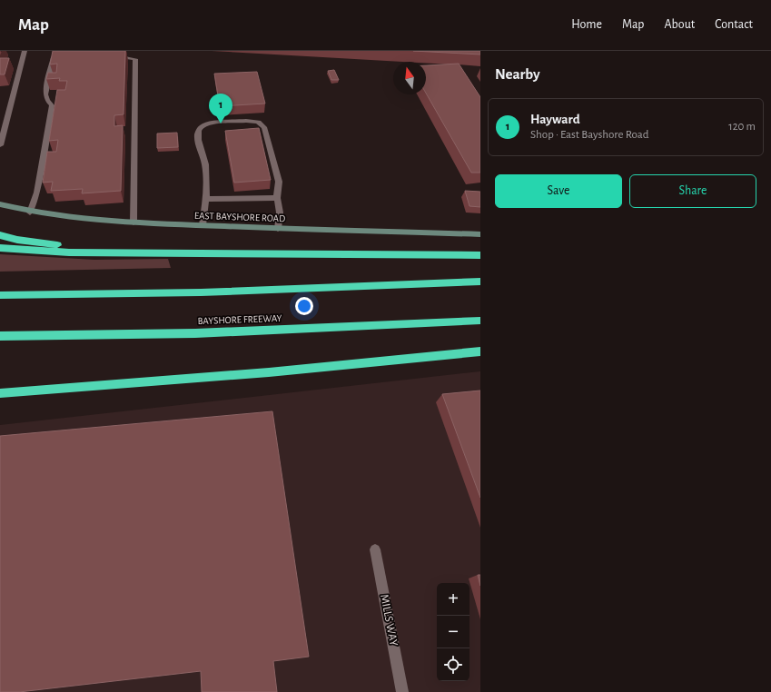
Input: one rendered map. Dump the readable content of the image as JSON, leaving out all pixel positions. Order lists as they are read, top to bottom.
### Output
{
  "streets": {
    "highway": ["BAYSHORE FREEWAY"],
    "street": ["EAST BAYSHORE ROAD", "MILLS WAY"]
  },
  "north": "top",
  "page": {
    "header": "Map",
    "nav": [
      "Home",
      "Map",
      "About",
      "Contact"
    ],
    "heading": "Nearby",
    "pins": "1",
    "list": [
      {
        "mark": "1",
        "name": "Hayward",
        "note": "Shop · East Bayshore Road",
        "value": "120 m"
      }
    ],
    "buttons": ["Save", "Share"],
    "map_buttons": ["+", "−"]
  }
}
